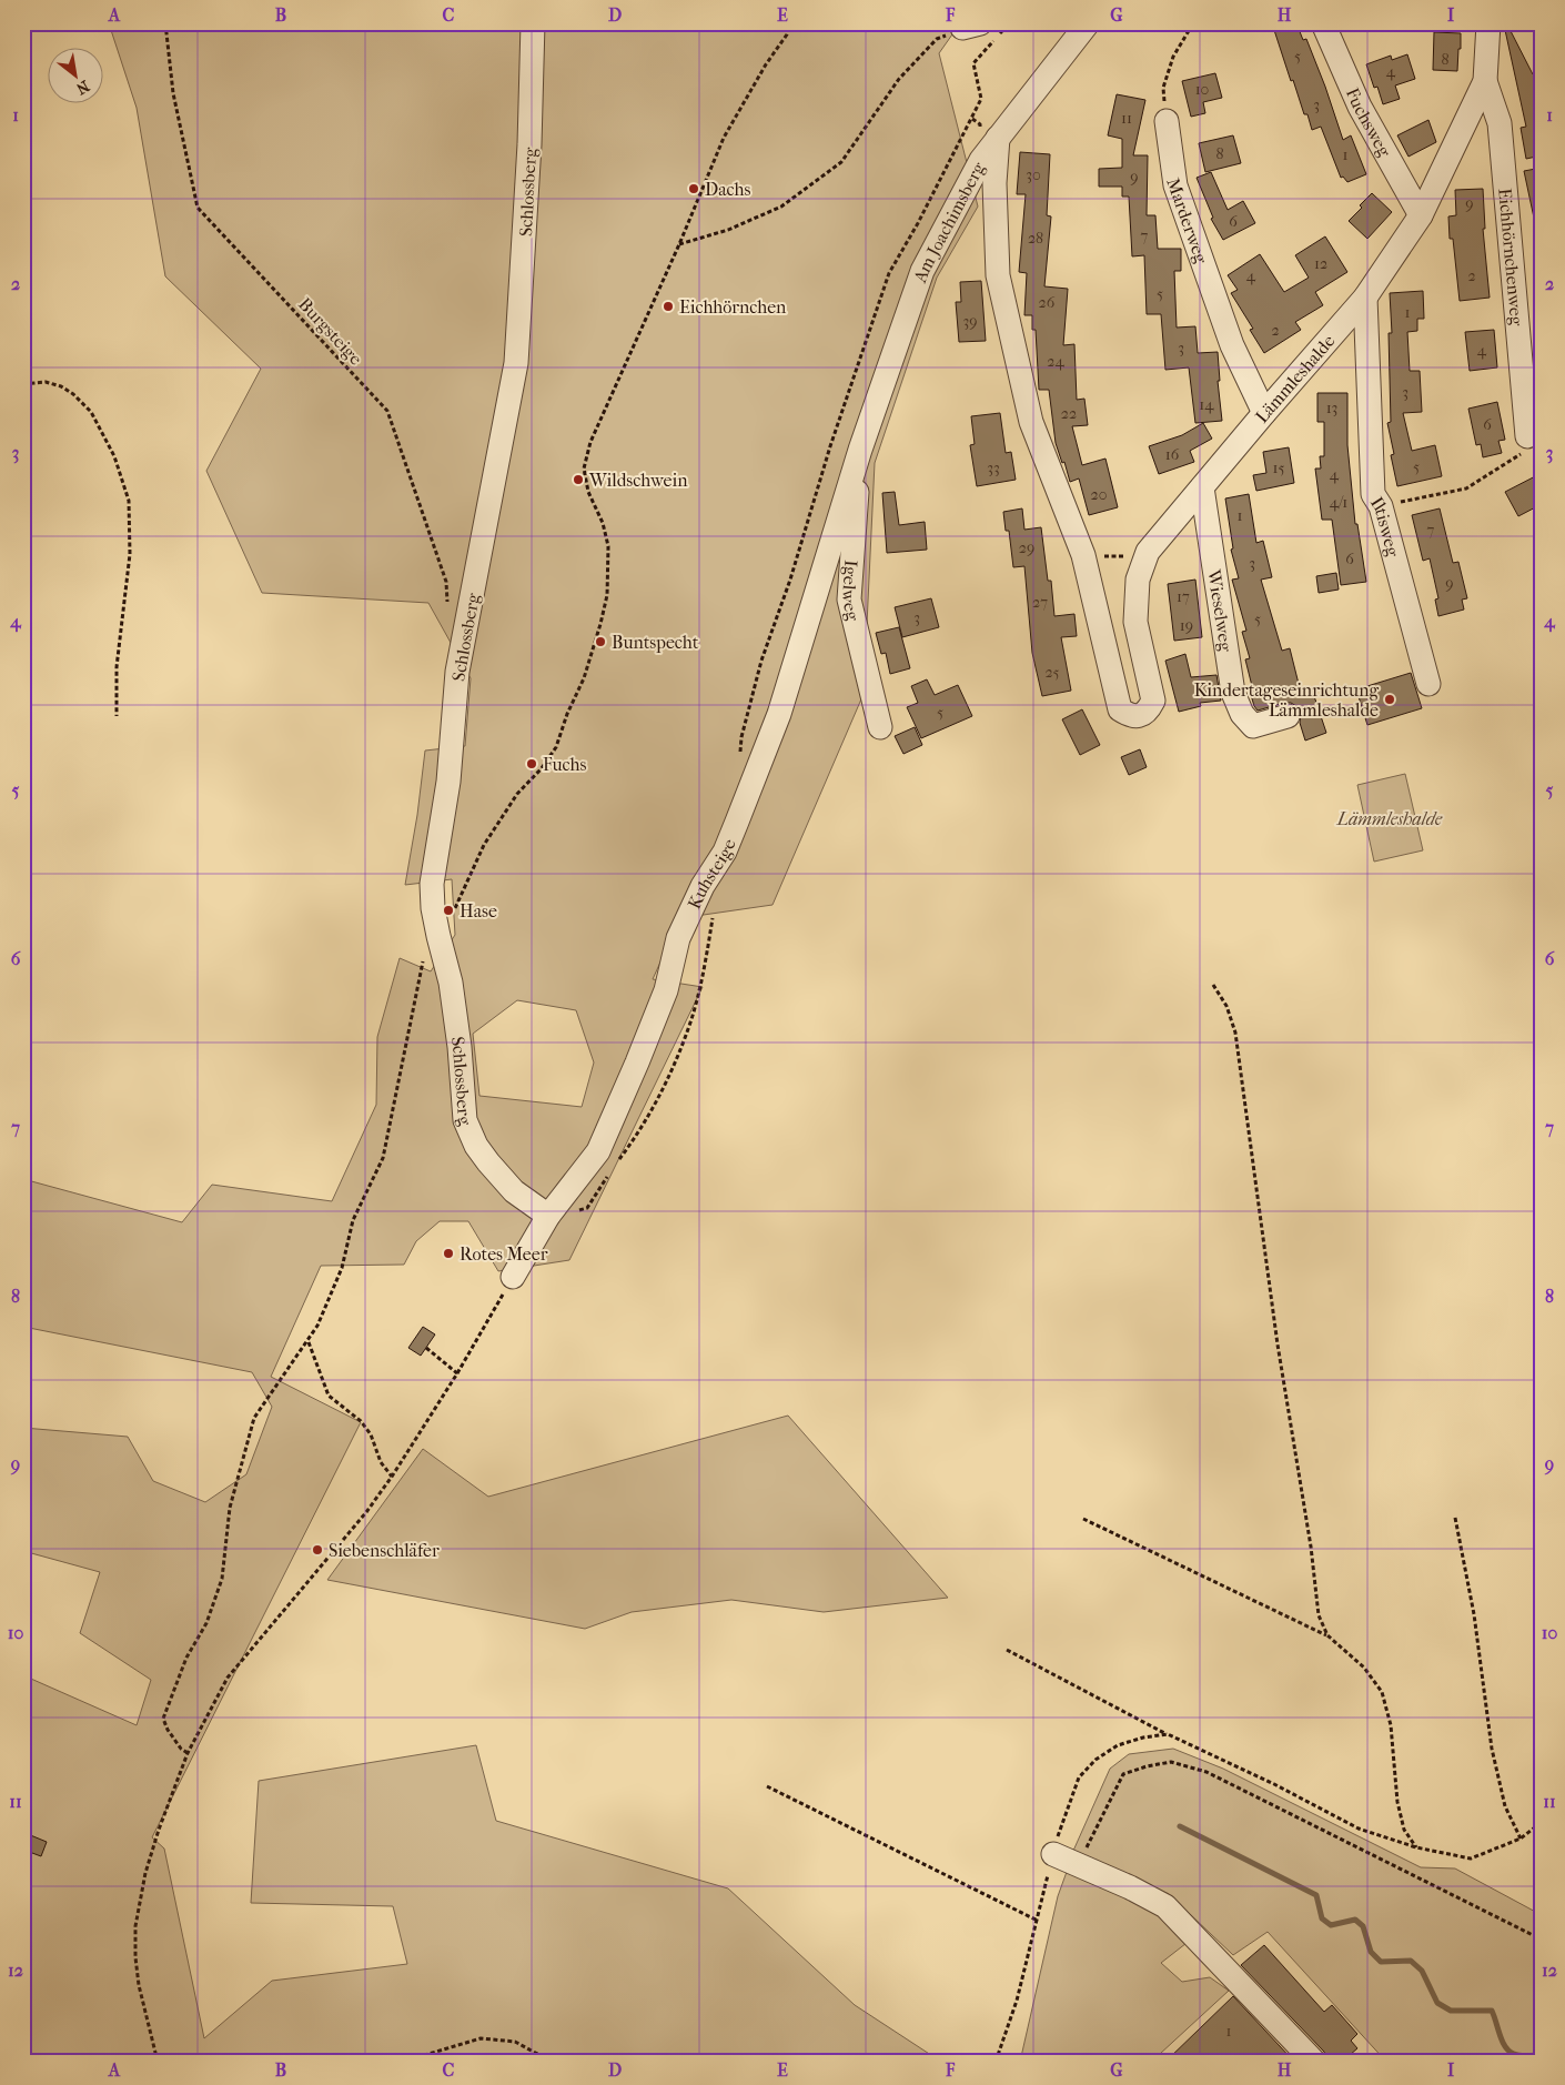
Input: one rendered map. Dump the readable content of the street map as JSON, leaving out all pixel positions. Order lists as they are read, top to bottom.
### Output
{
  "streets": {
    "street": [
      "Fuchsweg",
      "Schlossberg",
      "Marderweg",
      "Am Joachimsberg",
      "Eichhörnchenweg",
      "Lämmleshalde",
      "Iltisweg",
      "Igelweg",
      "Wieselweg",
      "Kuhsteige"
    ],
    "path": ["Burgsteige"]
  },
  "crossings": [
    ["Fuchsweg", "Lämmleshalde"],
    ["Schlossberg", "Kuhsteige"],
    ["Marderweg", "Lämmleshalde"],
    ["Am Joachimsberg", "Lämmleshalde"],
    ["Am Joachimsberg", "Igelweg"],
    ["Am Joachimsberg", "Kuhsteige"],
    ["Eichhörnchenweg", "Lämmleshalde"],
    ["Lämmleshalde", "Iltisweg"],
    ["Lämmleshalde", "Wieselweg"],
    ["Igelweg", "Kuhsteige"]
  ],
  "parks": ["Lämmleshalde"],
  "places": [
    "Dachs",
    "Eichhörnchen",
    "Wildschwein",
    "Buntspecht",
    "Kindertageseinrichtung Lämmleshalde",
    "Fuchs",
    "Hase",
    "Rotes Meer",
    "Siebenschläfer"
  ],
  "house_numbers": [
    "5",
    "8",
    "4",
    "10",
    "3",
    "11",
    "8",
    "1",
    "30",
    "9",
    "9",
    "6",
    "7",
    "28",
    "12",
    "4",
    "2",
    "5",
    "26",
    "1",
    "39",
    "2",
    "3",
    "4",
    "24",
    "3",
    "14",
    "13",
    "22",
    "6",
    "16",
    "5",
    "33",
    "15",
    "4",
    "20",
    "4/1",
    "1",
    "7",
    "29",
    "6",
    "3",
    "9",
    "17",
    "27",
    "3",
    "5",
    "19",
    "25",
    "5",
    "1"
  ],
  "north": "bottom right",
  "grid": {
    "columns": [
      "A",
      "B",
      "C",
      "D",
      "E",
      "F",
      "G",
      "H",
      "I"
    ],
    "rows": [
      "1",
      "2",
      "3",
      "4",
      "5",
      "6",
      "7",
      "8",
      "9",
      "10",
      "11",
      "12"
    ]
  }
}
